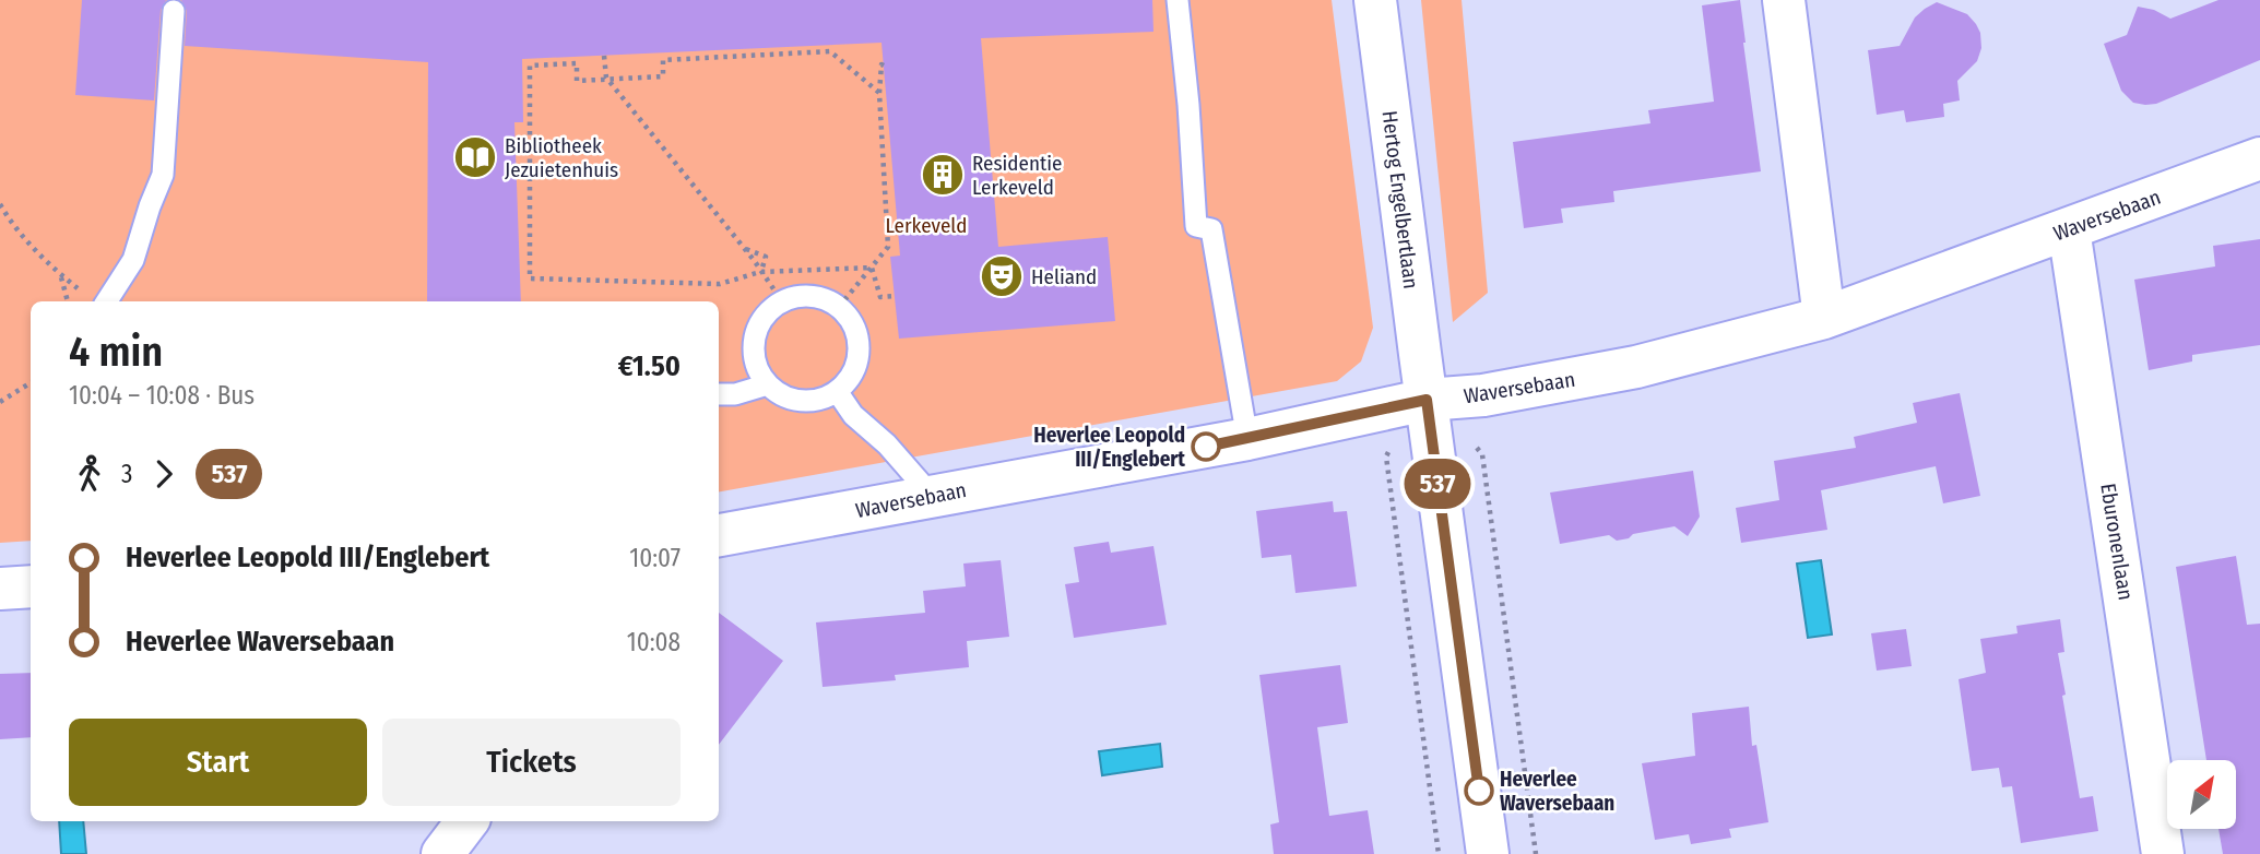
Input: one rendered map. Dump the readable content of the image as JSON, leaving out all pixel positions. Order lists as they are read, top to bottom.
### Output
{
  "streets": {
    "street": ["Hertog Engelbertlaan", "Waversebaan", "Eburonenlaan"]
  },
  "crossings": [
    ["Hertog Engelbertlaan", "Waversebaan"],
    ["Waversebaan", "Eburonenlaan"]
  ],
  "parks": ["Lerkeveld"],
  "places": {
    "library": ["Bibliotheek Jezuietenhuis"],
    "building": ["Residentie Lerkeveld"],
    "theatre": ["Heliand"],
    "other": ["Heverlee Leopold III/Englebert", "Heverlee Waversebaan"]
  },
  "lines": ["bus line 537"],
  "north": "top right",
  "page": {
    "on_map": "537",
    "heading": ["4 min", "10:04 – 10:08 · Bus", "€1.50"],
    "legs": ["3", "537"],
    "list": [
      {
        "name": "Heverlee Leopold III/Englebert",
        "value": "10:07"
      },
      {
        "name": "Heverlee Waversebaan",
        "value": "10:08"
      }
    ],
    "buttons": ["Start", "Tickets"]
  }
}
